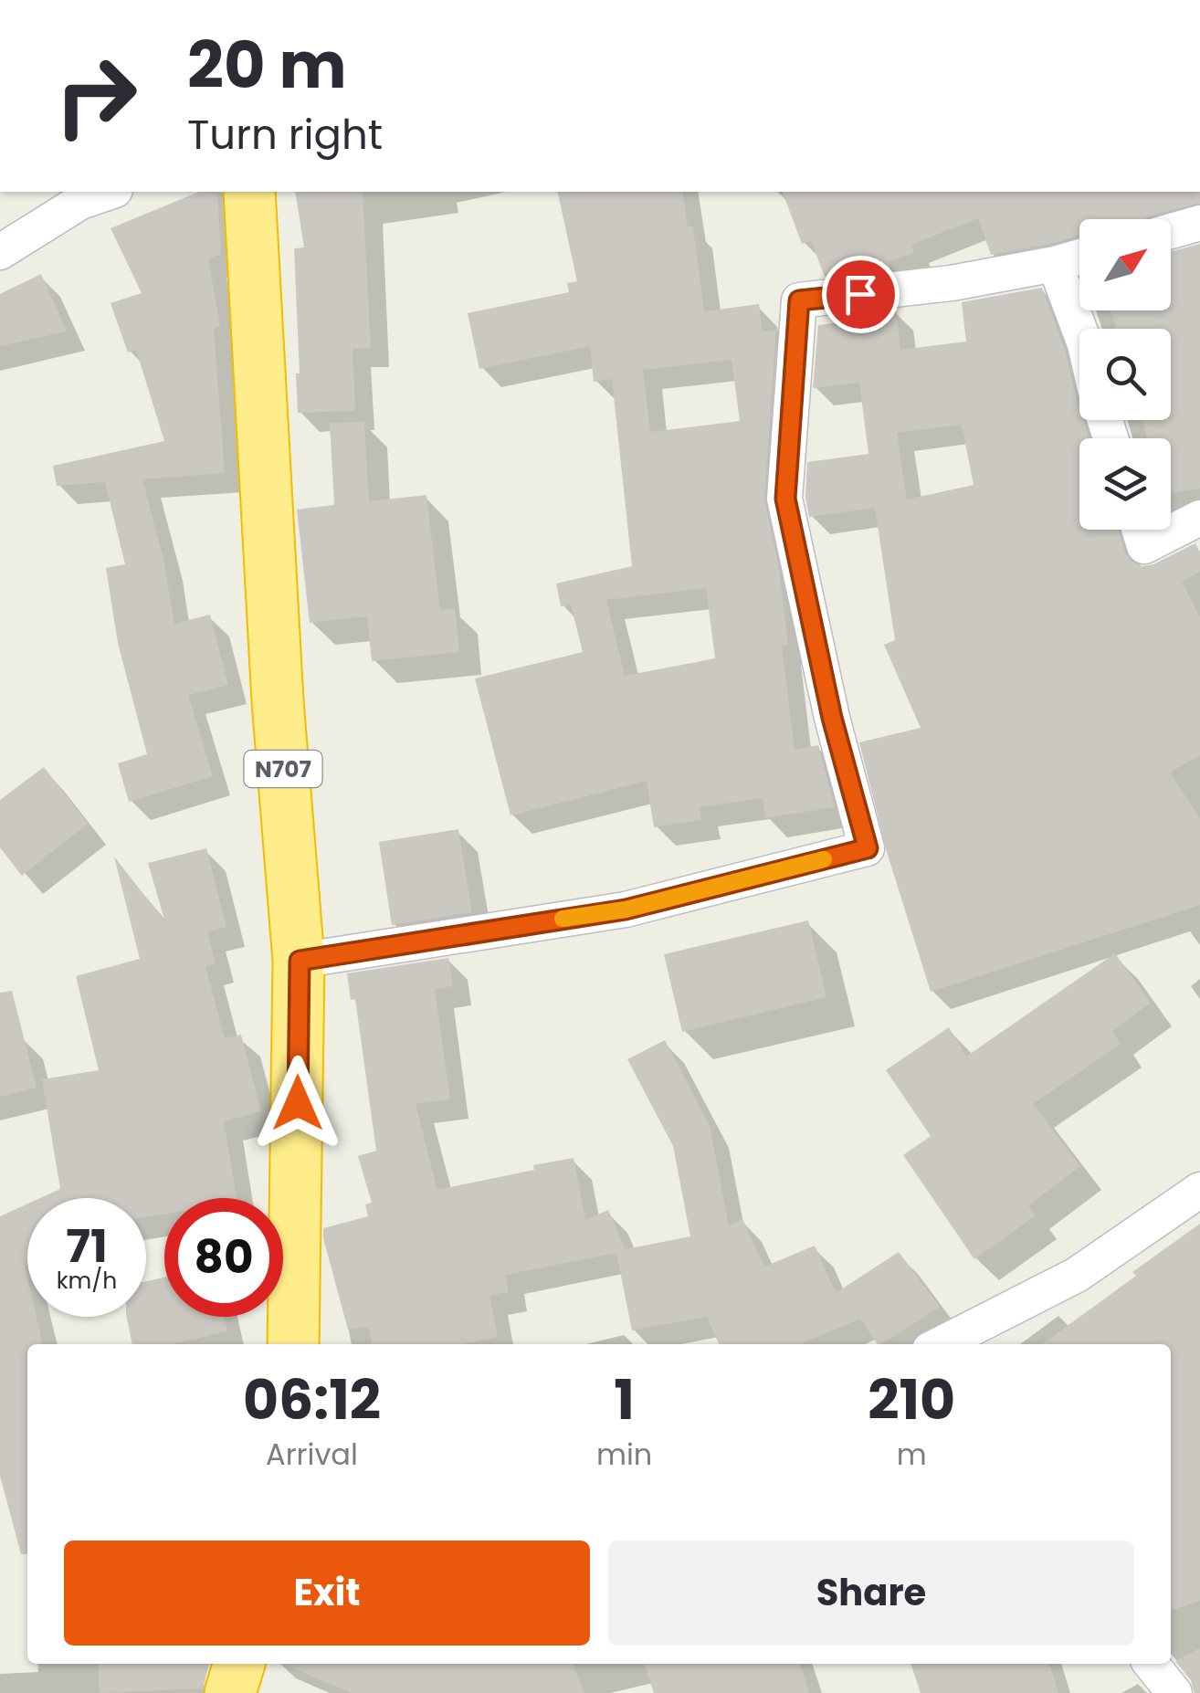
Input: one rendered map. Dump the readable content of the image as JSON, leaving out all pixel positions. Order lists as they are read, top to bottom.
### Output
{
  "streets": {
    "highway": ["N707"]
  },
  "north": "top right",
  "page": {
    "turn": ["20 m", "Turn right"],
    "speed": "71 km/h",
    "limit": "80",
    "eta": [
      "06:12",
      "Arrival",
      "1",
      "min",
      "210",
      "m"
    ],
    "buttons": ["Exit", "Share"]
  }
}
